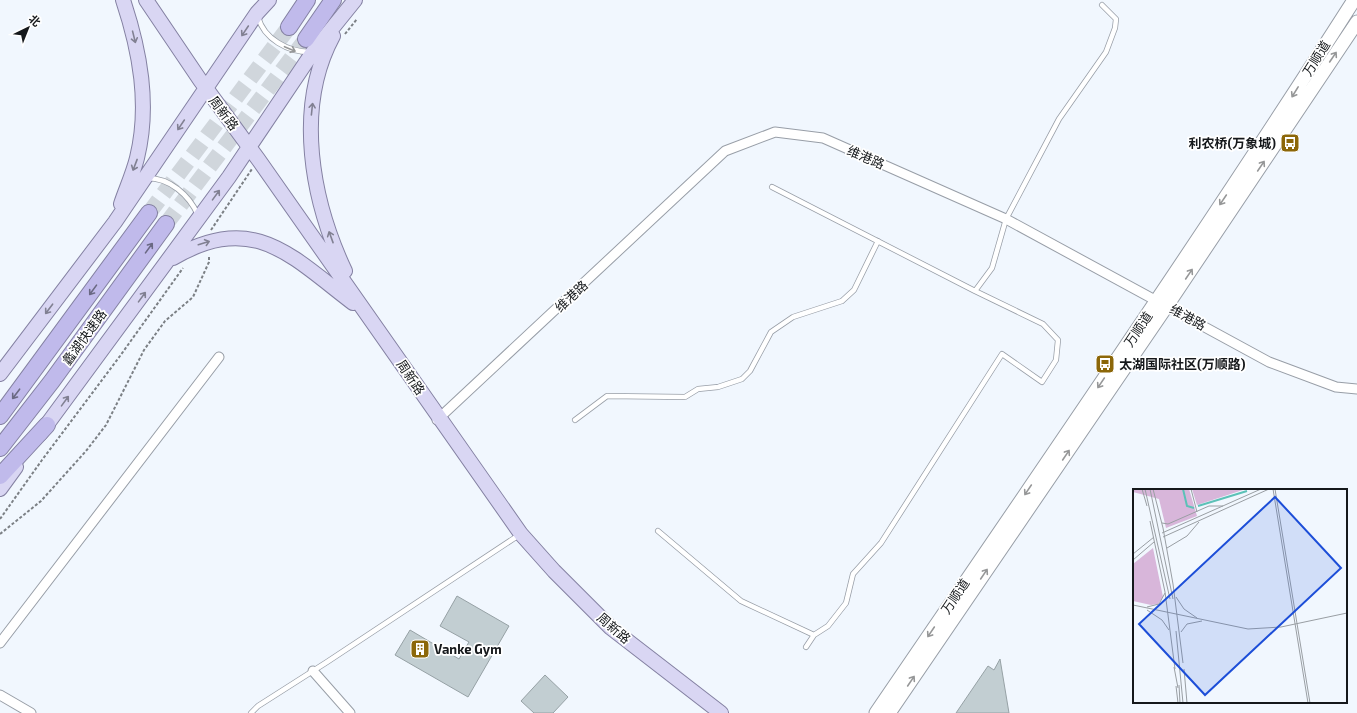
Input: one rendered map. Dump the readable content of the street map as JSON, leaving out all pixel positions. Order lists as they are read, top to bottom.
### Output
{
  "streets": {
    "highway": ["蠡湖快速路"],
    "main road": ["周新路"],
    "street": ["万顺道", "维港路"]
  },
  "crossings": [
    ["万顺道", "维港路"],
    ["周新路", "维港路"]
  ],
  "places": {
    "bus stop": ["利农桥(万象城)", "太湖国际社区(万顺路)"],
    "building": ["Vanke Gym"]
  },
  "north": "top right"
}
